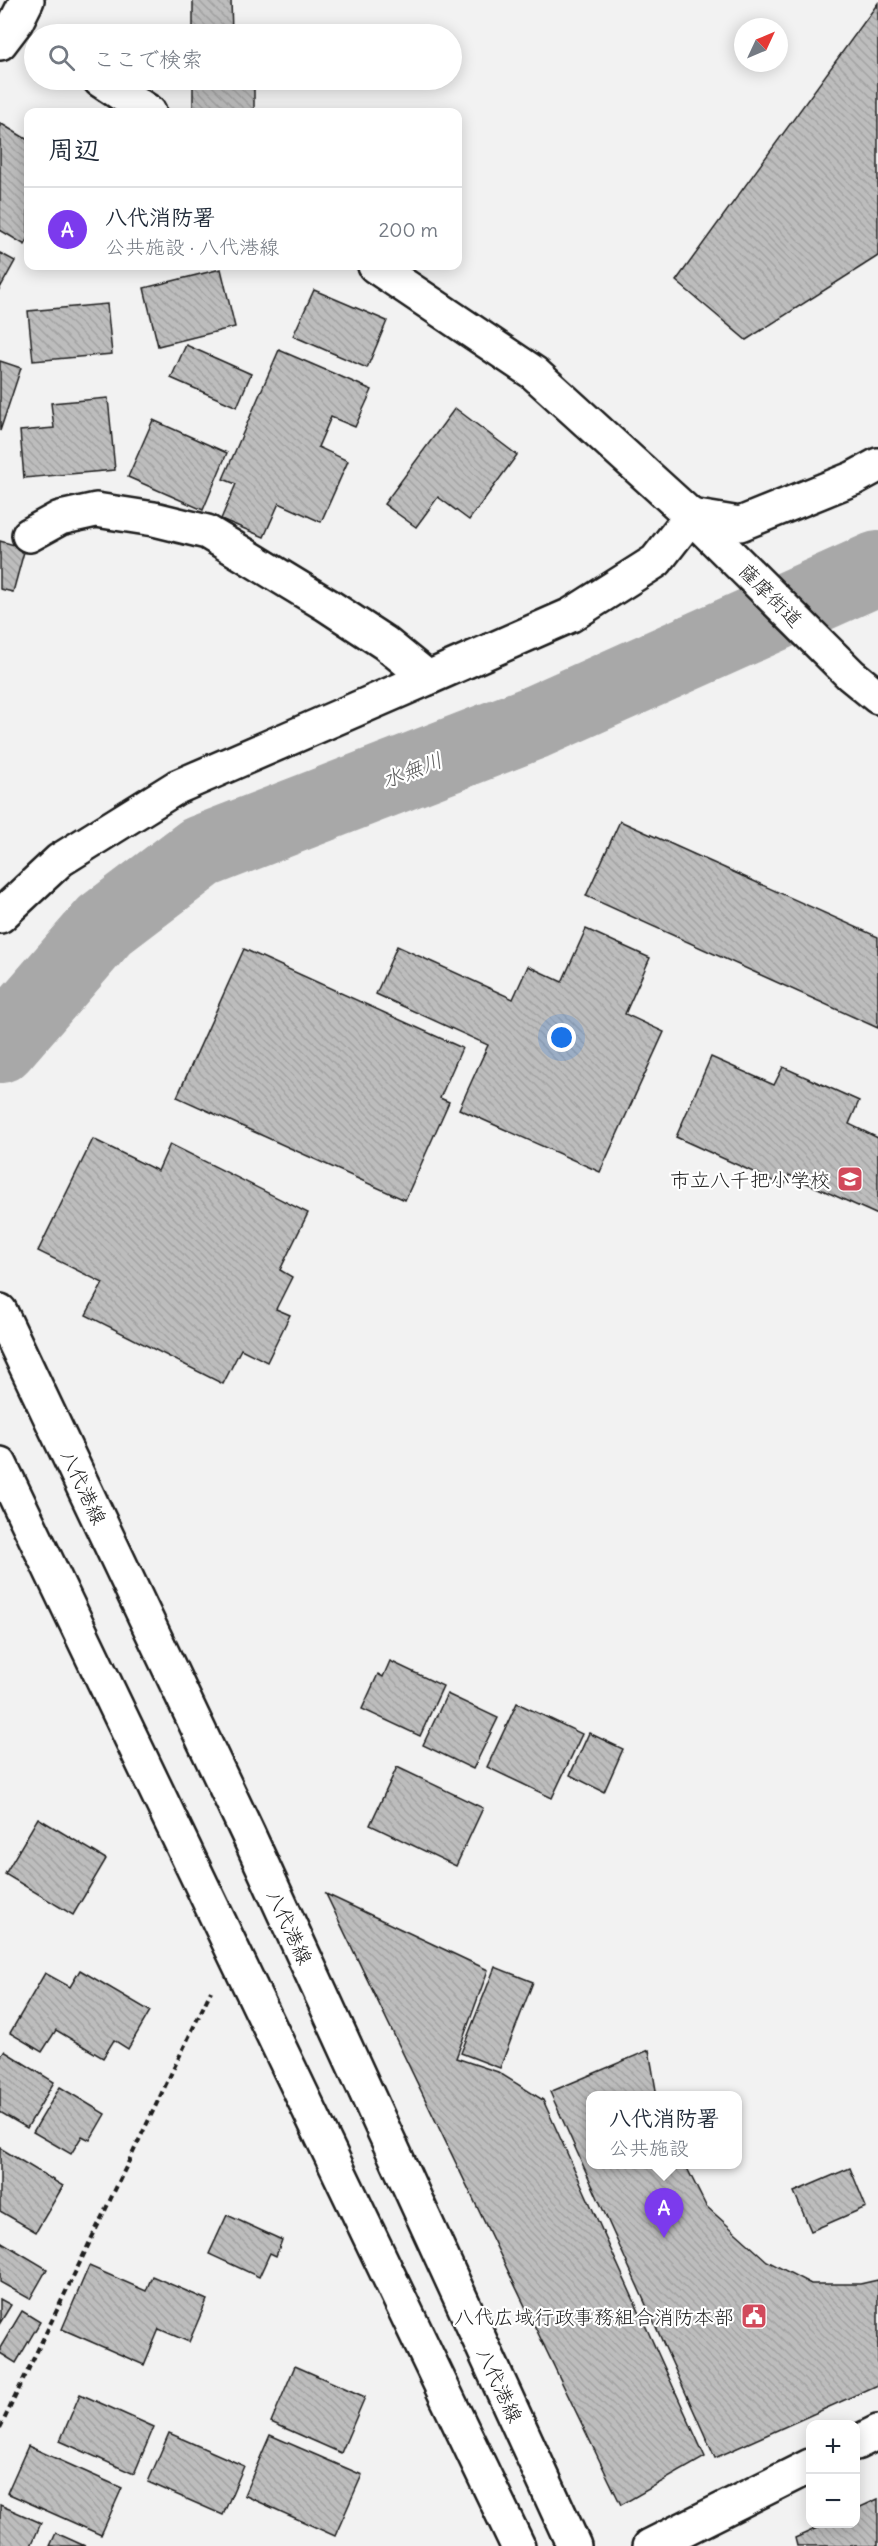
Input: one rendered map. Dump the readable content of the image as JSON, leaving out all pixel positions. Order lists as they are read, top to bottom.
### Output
{
  "streets": {
    "main road": ["薩摩街道", "八代港線"]
  },
  "water": ["水無川"],
  "places": {
    "school or university": ["市立八千把小学校"],
    "public building": ["八代広域行政事務組合消防本部"]
  },
  "north": "top right",
  "page": {
    "search": "ここで検索",
    "heading": "周辺",
    "list": [
      {
        "mark": "A",
        "name": "八代消防署",
        "note": "公共施設 · 八代港線",
        "value": "200 m"
      }
    ],
    "popup": ["八代消防署", "公共施設"],
    "pins": "A",
    "map_buttons": ["+", "−"]
  }
}
